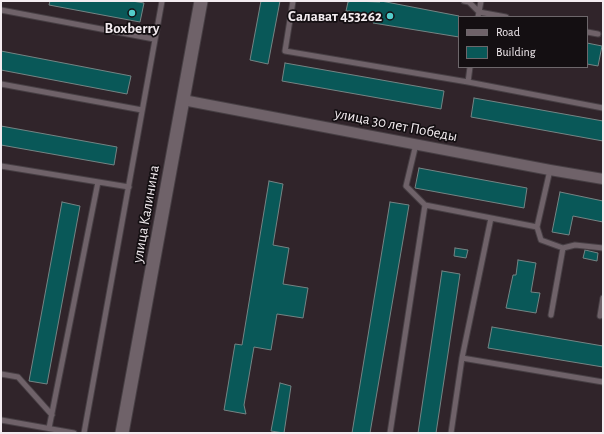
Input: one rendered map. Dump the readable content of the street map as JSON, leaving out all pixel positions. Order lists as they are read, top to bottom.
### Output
{
  "streets": {
    "street": ["улица 30 лет Победы", "улица Калинина"]
  },
  "crossings": [
    ["улица 30 лет Победы", "улица Калинина"]
  ],
  "places": ["Boxberry", "Салават 453262"],
  "legend": ["Road", "Building"]
}
